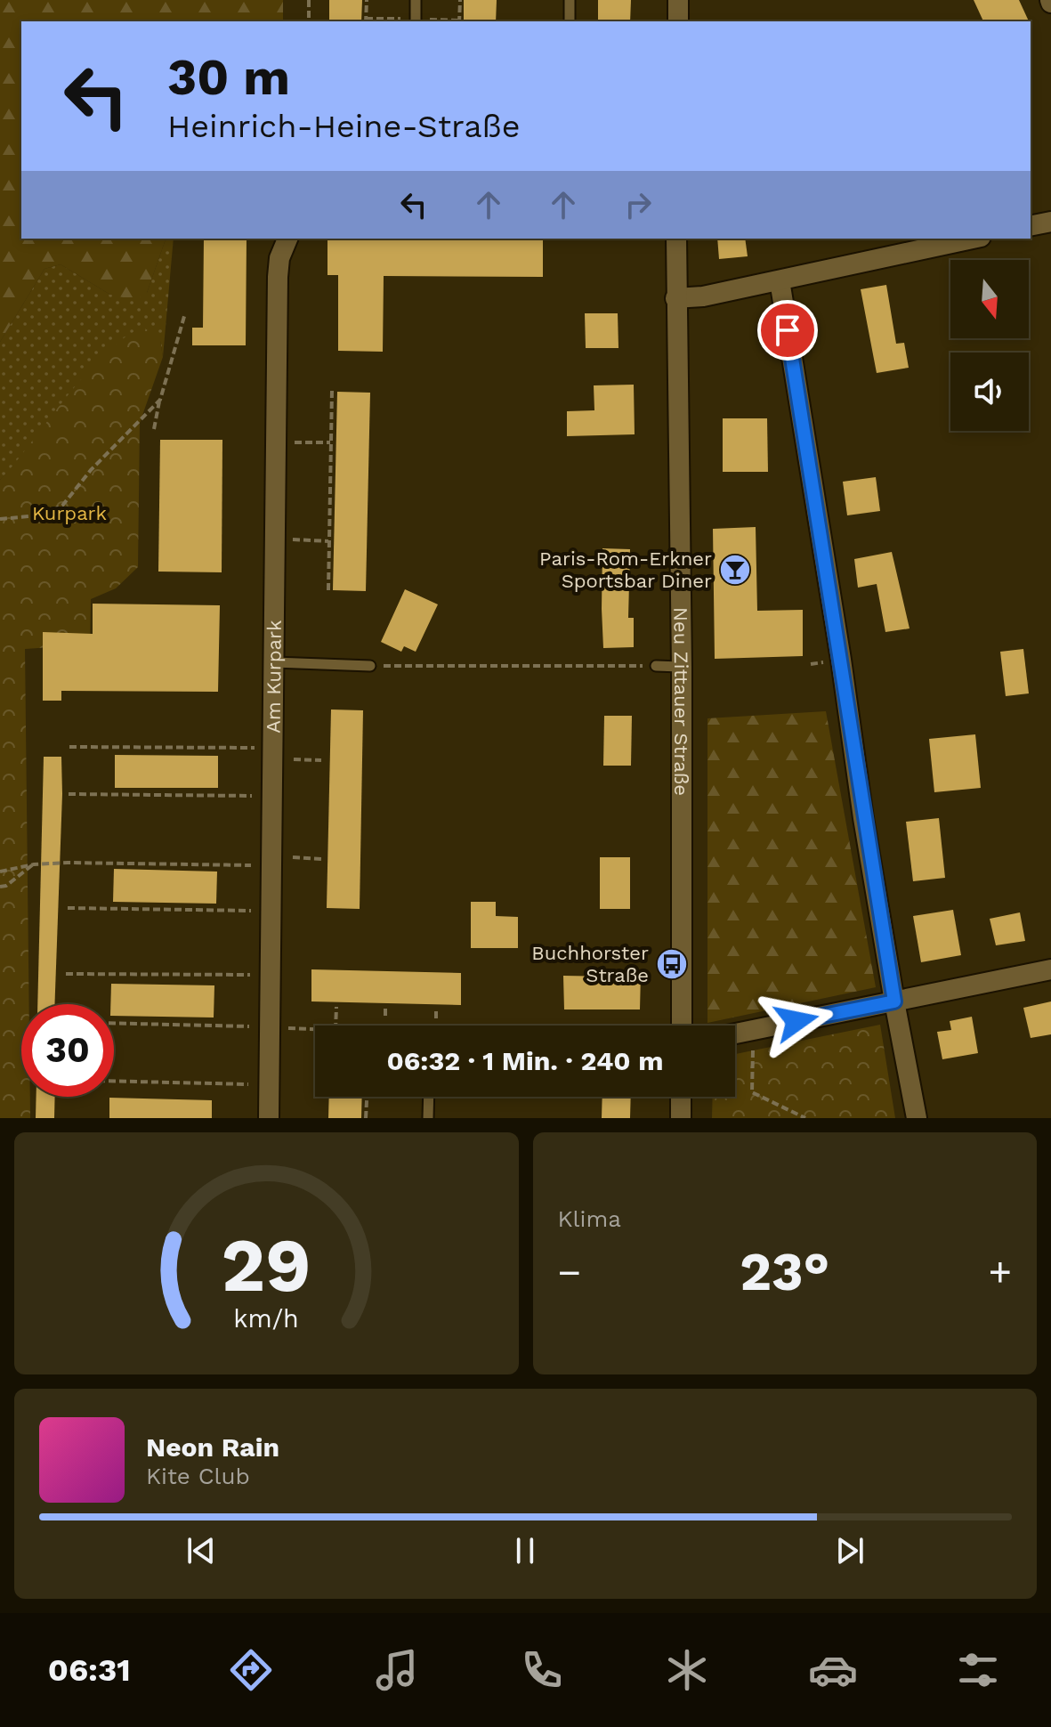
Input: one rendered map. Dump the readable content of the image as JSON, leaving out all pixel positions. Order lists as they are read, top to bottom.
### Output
{
  "streets": {
    "street": ["Am Kurpark", "Neu Zittauer Straße"]
  },
  "parks": ["Kurpark"],
  "places": {
    "bar": ["Paris-Rom-Erkner Sportsbar Diner"],
    "bus stop": ["Buchhorster Straße"]
  },
  "north": "bottom",
  "page": {
    "turn": ["30 m", "Heinrich-Heine-Straße"],
    "limit": "30",
    "trip": "06:32 · 1 Min. · 240 m",
    "tile": "Klima",
    "heat": ["−", "23°", "+"],
    "song": ["Neon Rain", "Kite Club"],
    "tabs": "06:31",
    "gauge": ["29", "km/h"]
  }
}
